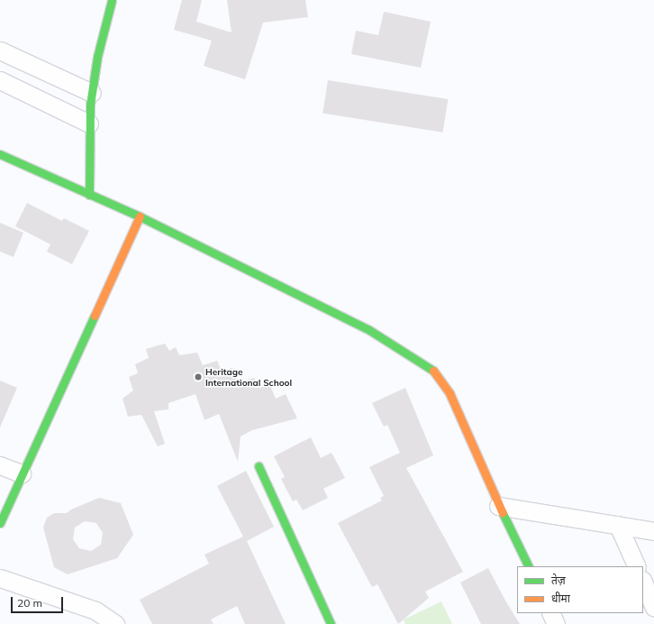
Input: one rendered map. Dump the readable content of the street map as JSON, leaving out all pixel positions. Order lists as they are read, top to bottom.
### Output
{
  "places": ["Heritage International School"],
  "legend": ["तेज़", "धीमा"],
  "scale_bar": "20 m"
}
